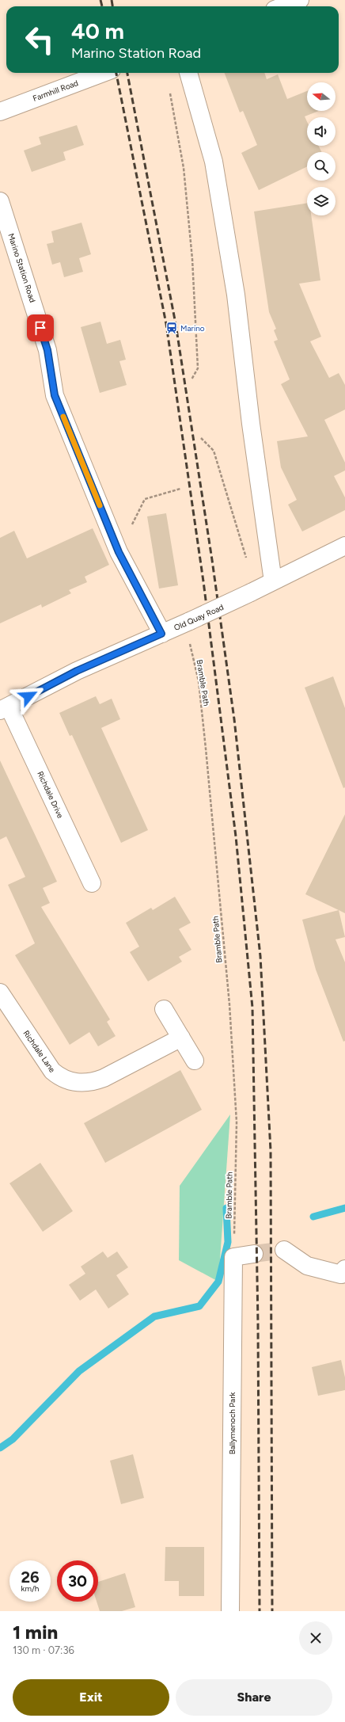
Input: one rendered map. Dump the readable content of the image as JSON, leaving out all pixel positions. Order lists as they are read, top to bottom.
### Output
{
  "streets": {
    "street": [
      "Farmhill Road",
      "Marino Station Road",
      "Old Quay Road",
      "Richdale Drive",
      "Richdale Lane",
      "Ballymenoch Park"
    ],
    "path": ["Bramble Path"]
  },
  "crossings": [
    ["Marino Station Road", "Old Quay Road"],
    ["Old Quay Road", "Bramble Path"],
    ["Old Quay Road", "Richdale Drive"],
    ["Bramble Path", "Ballymenoch Park"]
  ],
  "places": {
    "station": ["Marino"]
  },
  "north": "left",
  "page": {
    "turn": ["40 m", "Marino Station Road"],
    "speed": "26 km/h",
    "limit": "30",
    "heading": ["1 min", "130 m · 07:36"],
    "buttons": ["Exit", "Share"]
  }
}
